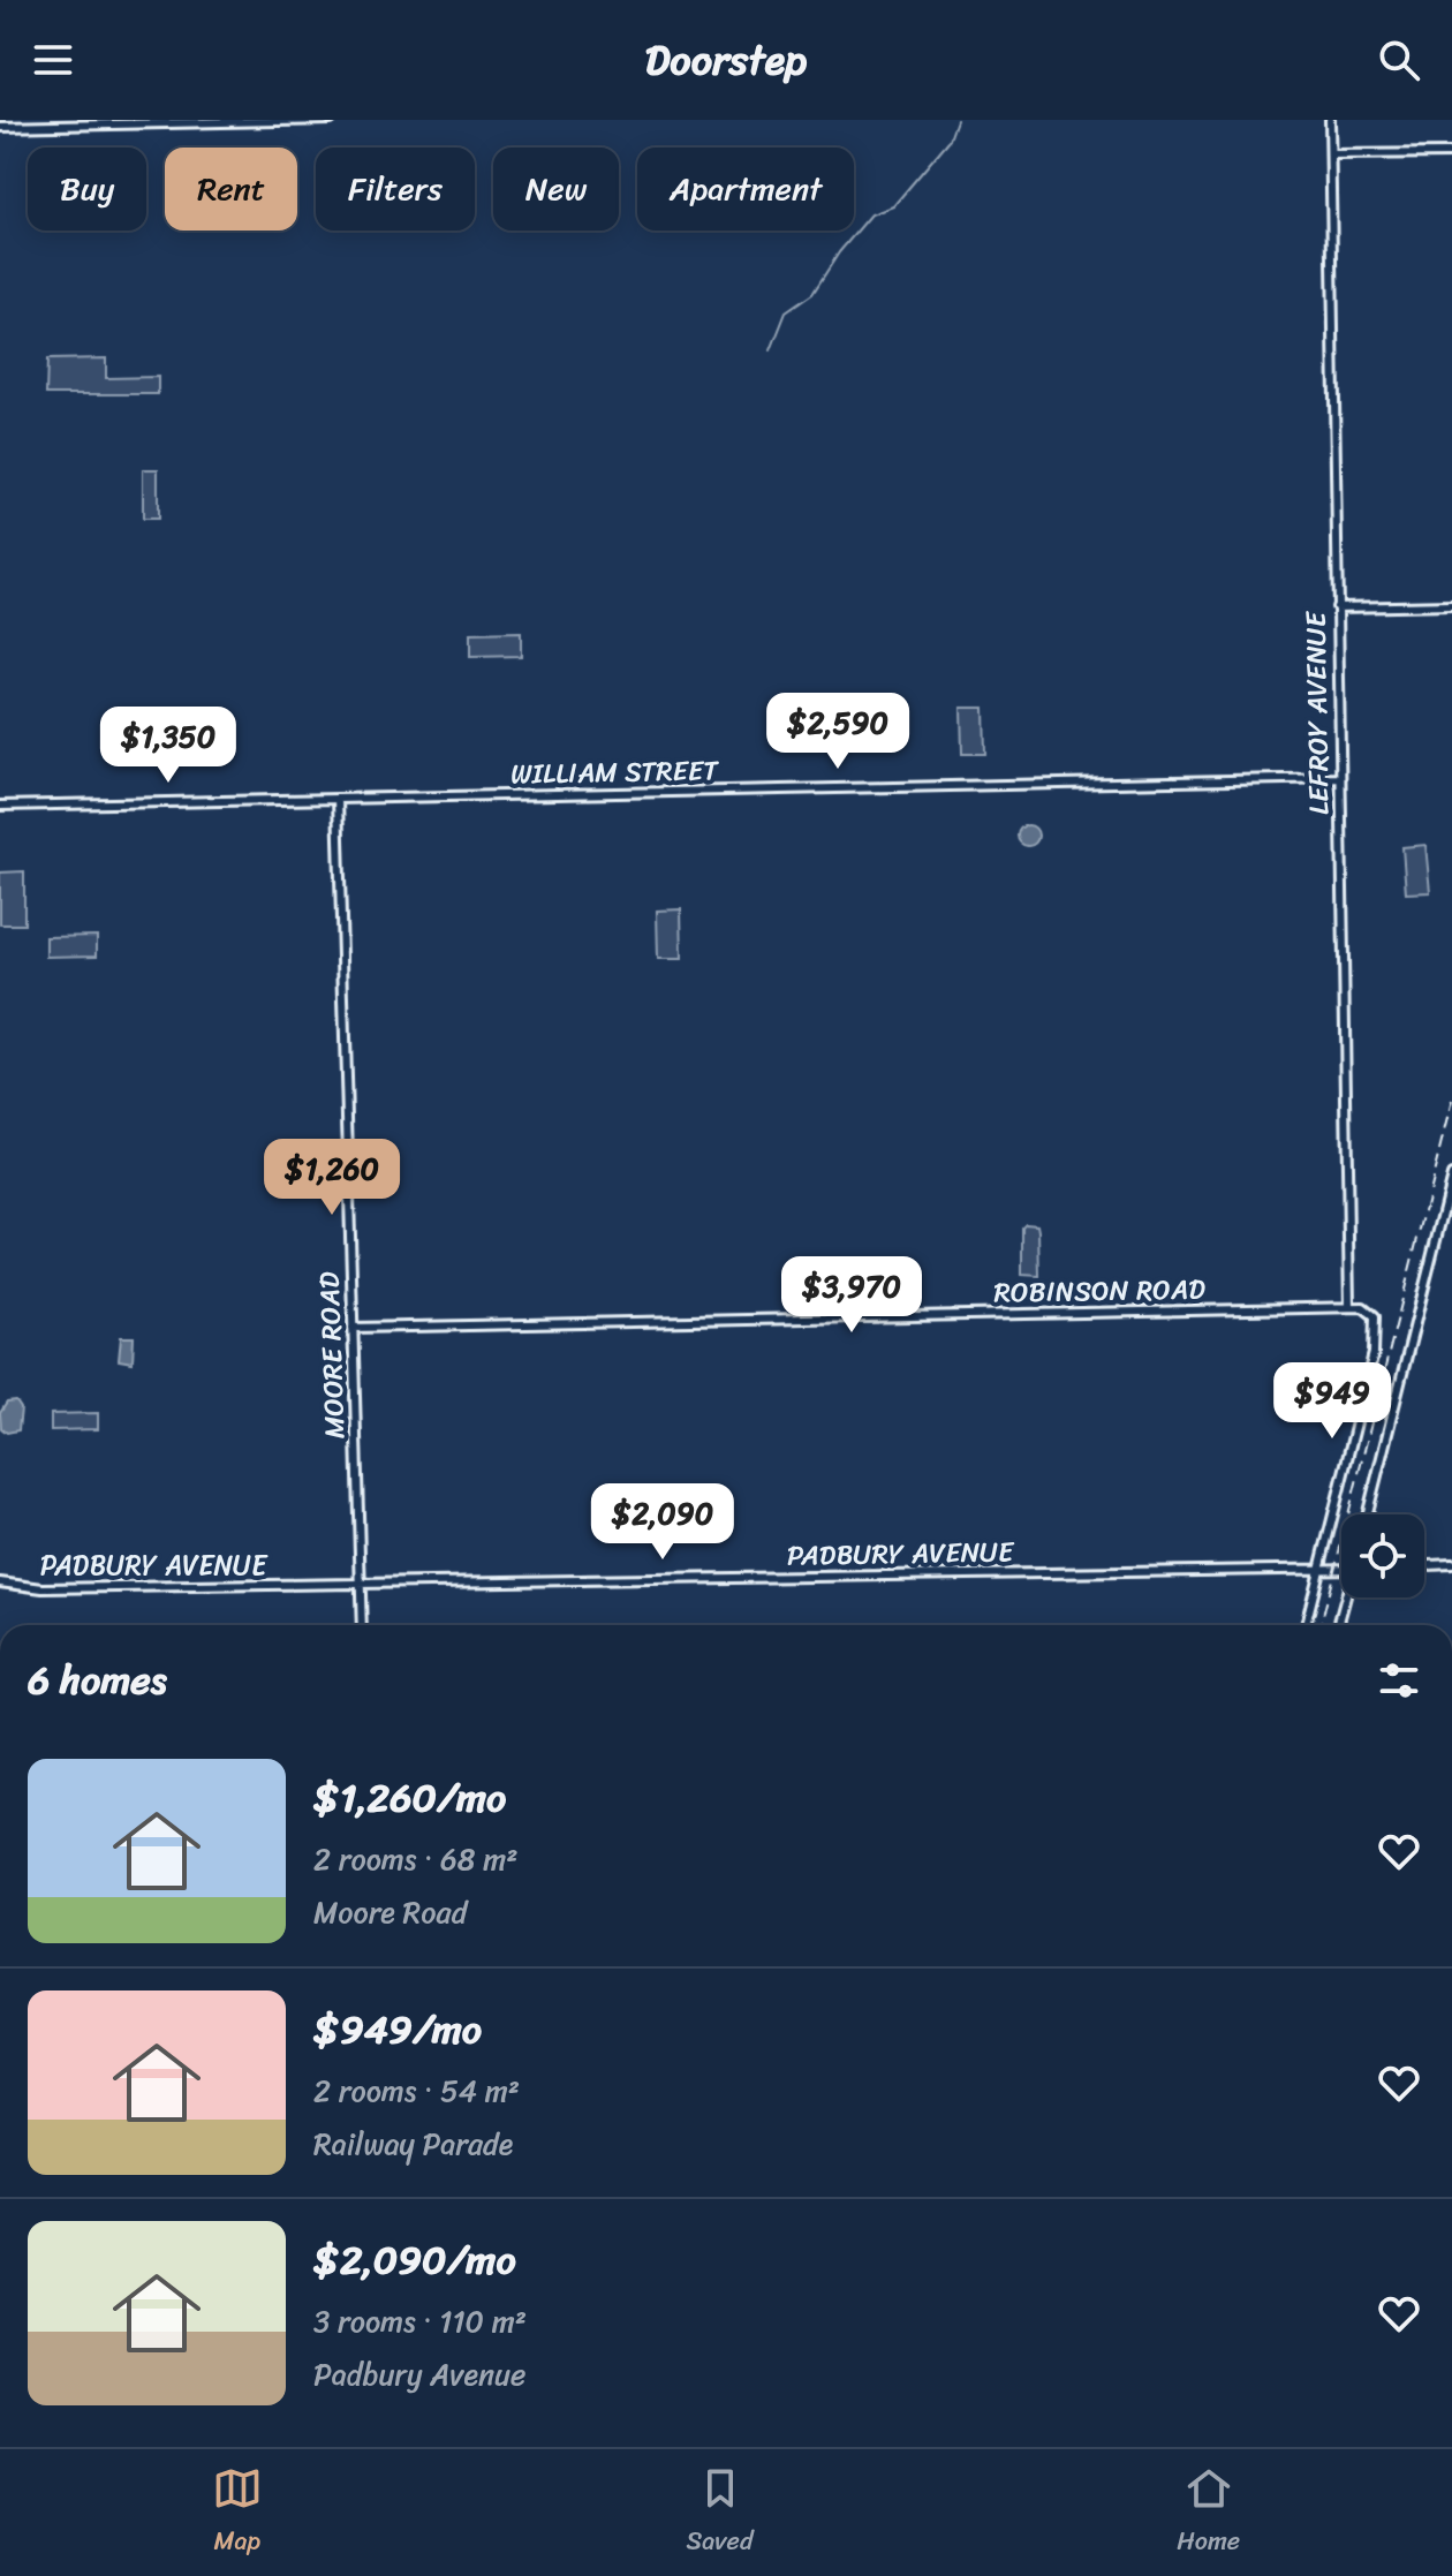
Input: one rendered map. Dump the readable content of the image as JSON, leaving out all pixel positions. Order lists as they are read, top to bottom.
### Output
{
  "streets": {
    "street": [
      "LEFROY AVENUE",
      "WILLIAM STREET",
      "ROBINSON ROAD",
      "MOORE ROAD",
      "PADBURY AVENUE"
    ]
  },
  "crossings": [
    ["LEFROY AVENUE", "WILLIAM STREET"],
    ["LEFROY AVENUE", "ROBINSON ROAD"],
    ["WILLIAM STREET", "MOORE ROAD"],
    ["ROBINSON ROAD", "MOORE ROAD"],
    ["MOORE ROAD", "PADBURY AVENUE"]
  ],
  "page": {
    "header": "Doorstep",
    "chip": [
      "Buy",
      "Rent",
      "Filters",
      "New",
      "Apartment"
    ],
    "price": [
      "$2,590",
      "$1,350",
      "$1,260",
      "$3,970",
      "$949",
      "$2,090"
    ],
    "heading": "6 homes",
    "list": [
      {
        "name": "$1,260/mo",
        "note": "2 rooms · 68 m² · Moore Road"
      },
      {
        "name": "$949/mo",
        "note": "2 rooms · 54 m² · Railway Parade"
      },
      {
        "name": "$2,090/mo",
        "note": "3 rooms · 110 m² · Padbury Avenue"
      }
    ],
    "tabs": ["Map", "Saved", "Home"]
  }
}
